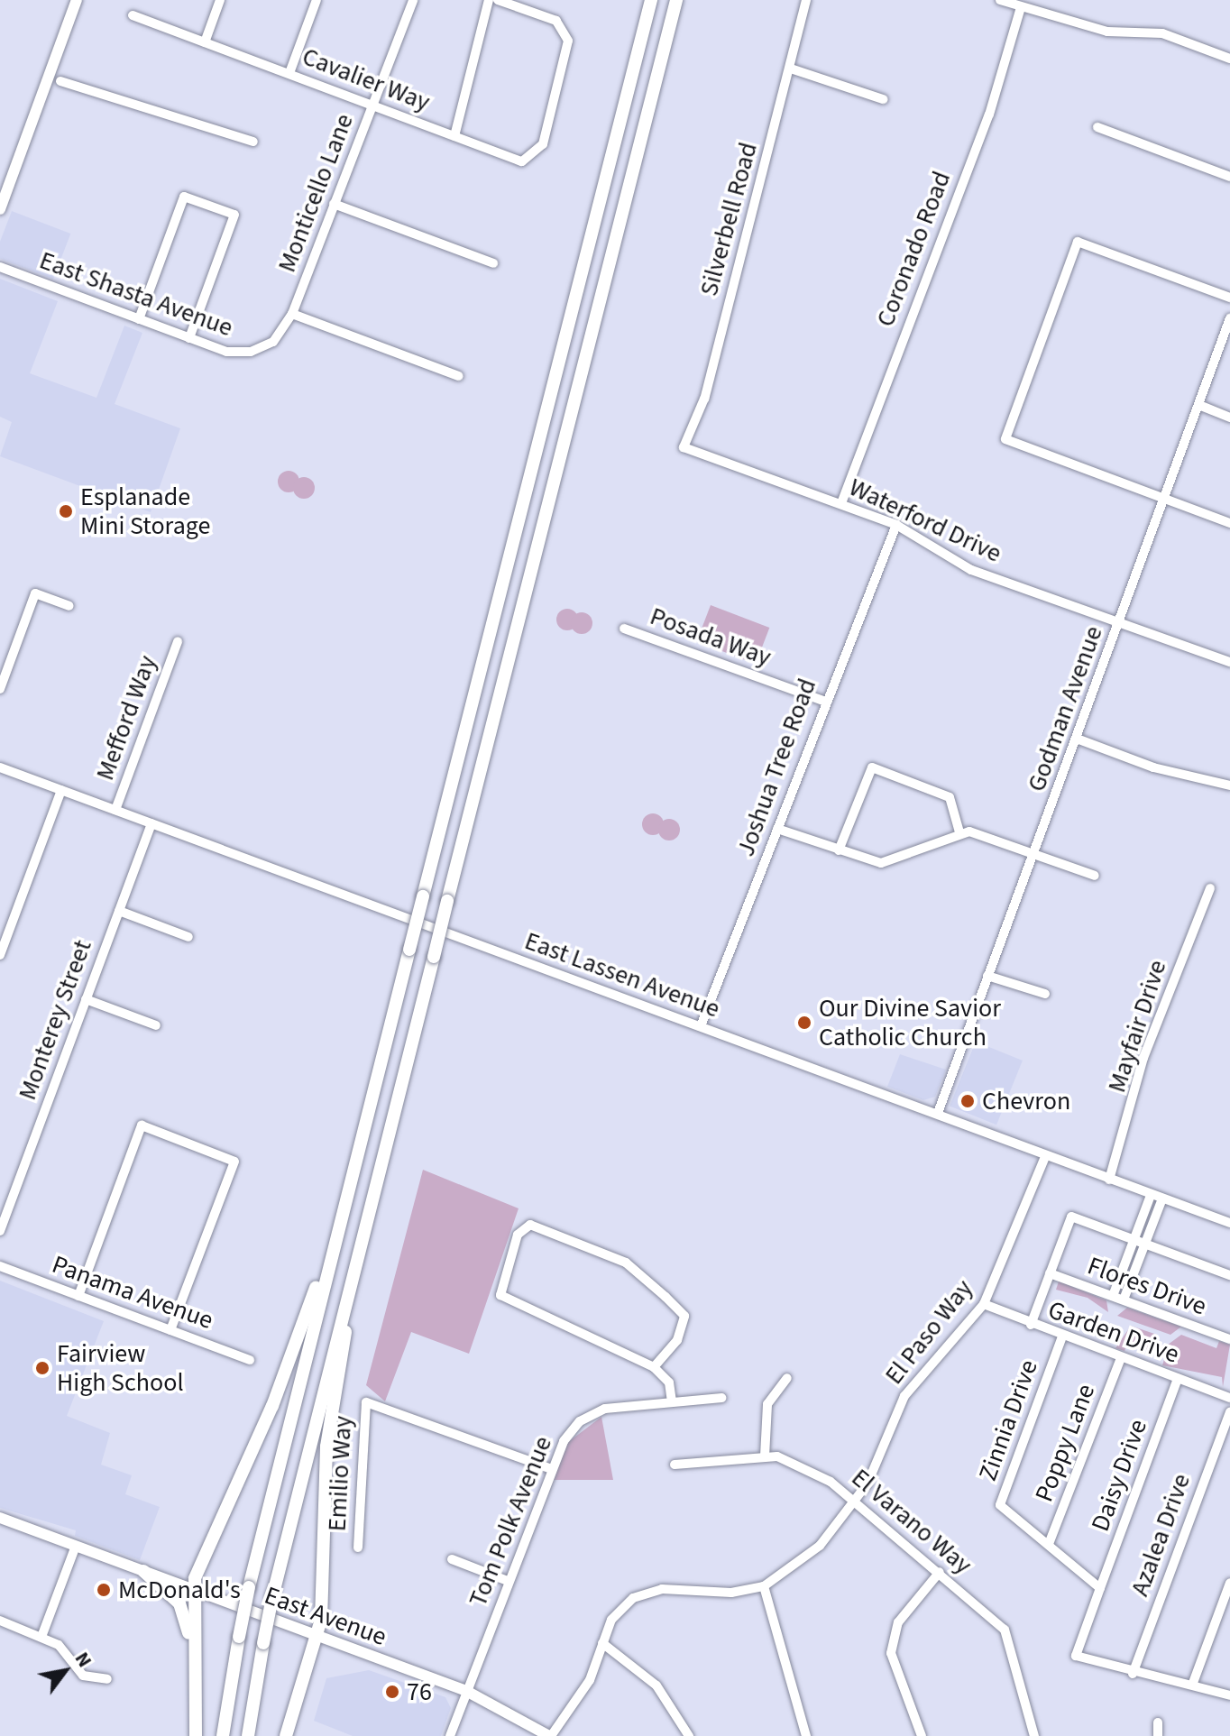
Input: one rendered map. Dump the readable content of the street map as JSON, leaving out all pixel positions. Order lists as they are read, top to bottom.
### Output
{
  "streets": {
    "main road": ["East Avenue"],
    "street": [
      "Cavalier Way",
      "Monticello Lane",
      "Silverbell Road",
      "Coronado Road",
      "East Shasta Avenue",
      "Waterford Drive",
      "Posada Way",
      "Godman Avenue",
      "Mefford Way",
      "Joshua Tree Road",
      "East Lassen Avenue",
      "Monterey Street",
      "Mayfair Drive",
      "Flores Drive",
      "Panama Avenue",
      "El Paso Way",
      "Garden Drive",
      "Zinnia Drive",
      "Poppy Lane",
      "Emilio Way",
      "Daisy Drive",
      "Tom Polk Avenue",
      "El Varano Way",
      "Azalea Drive"
    ]
  },
  "crossings": [
    ["Cavalier Way", "Monticello Lane"],
    ["Monticello Lane", "East Shasta Avenue"],
    ["Silverbell Road", "Waterford Drive"],
    ["Coronado Road", "Waterford Drive"],
    ["Waterford Drive", "Godman Avenue"],
    ["Waterford Drive", "Joshua Tree Road"],
    ["Posada Way", "Joshua Tree Road"],
    ["Godman Avenue", "East Lassen Avenue"],
    ["Mefford Way", "East Lassen Avenue"],
    ["Joshua Tree Road", "East Lassen Avenue"],
    ["East Lassen Avenue", "Monterey Street"],
    ["East Lassen Avenue", "Mayfair Drive"],
    ["East Lassen Avenue", "El Paso Way"],
    ["Flores Drive", "Zinnia Drive"],
    ["El Paso Way", "Garden Drive"],
    ["El Paso Way", "El Varano Way"],
    ["El Paso Way", "East Avenue"],
    ["Garden Drive", "Zinnia Drive"],
    ["Garden Drive", "Poppy Lane"],
    ["Garden Drive", "Daisy Drive"],
    ["Zinnia Drive", "Poppy Lane"],
    ["Zinnia Drive", "Daisy Drive"],
    ["Emilio Way", "Tom Polk Avenue"],
    ["Tom Polk Avenue", "East Avenue"]
  ],
  "places": [
    "Esplanade Mini Storage",
    "Our Divine Savior Catholic Church",
    "Chevron",
    "Fairview High School",
    "McDonald's",
    "76"
  ],
  "north": "top right"
}
